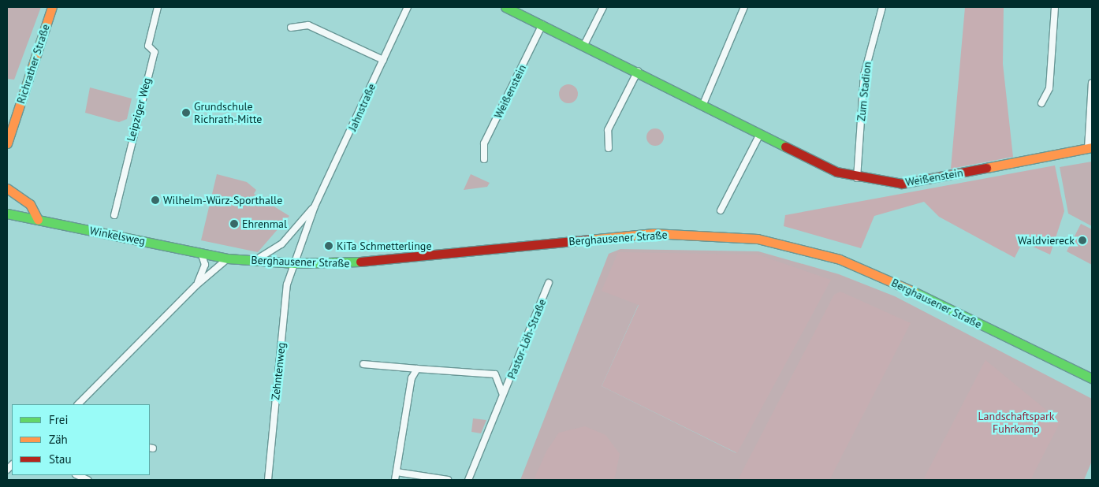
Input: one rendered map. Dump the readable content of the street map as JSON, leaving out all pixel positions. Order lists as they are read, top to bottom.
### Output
{
  "streets": {
    "main road": [
      "Richrather Straße",
      "Weißenstein",
      "Winkelsweg",
      "Berghausener Straße"
    ],
    "street": [
      "Zum Stadion",
      "Jahnstraße",
      "Leipziger Weg",
      "Pastor-Löh-Straße",
      "Zehntenweg"
    ]
  },
  "crossings": [
    ["Weißenstein", "Zum Stadion"],
    ["Jahnstraße", "Berghausener Straße"],
    ["Jahnstraße", "Zehntenweg"],
    ["Winkelsweg", "Berghausener Straße"],
    ["Berghausener Straße", "Zehntenweg"]
  ],
  "parks": ["Landschaftspark Fuhrkamp"],
  "places": [
    "Grundschule Richrath-Mitte",
    "Wilhelm-Würz-Sporthalle",
    "Ehrenmal",
    "Waldviereck",
    "KiTa Schmetterlinge"
  ],
  "legend": ["Frei", "Zäh", "Stau"]
}
